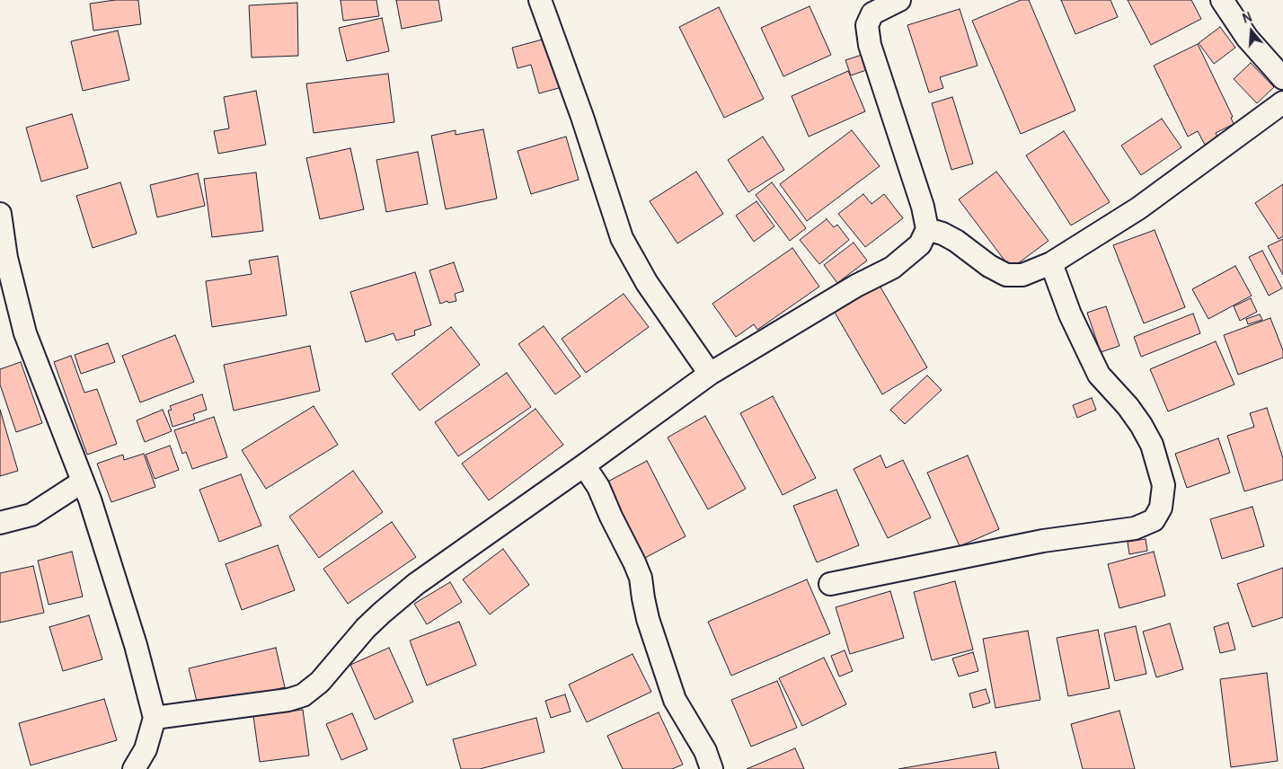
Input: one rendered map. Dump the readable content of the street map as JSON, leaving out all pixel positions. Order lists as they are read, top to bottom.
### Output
{
  "north": "top"
}
